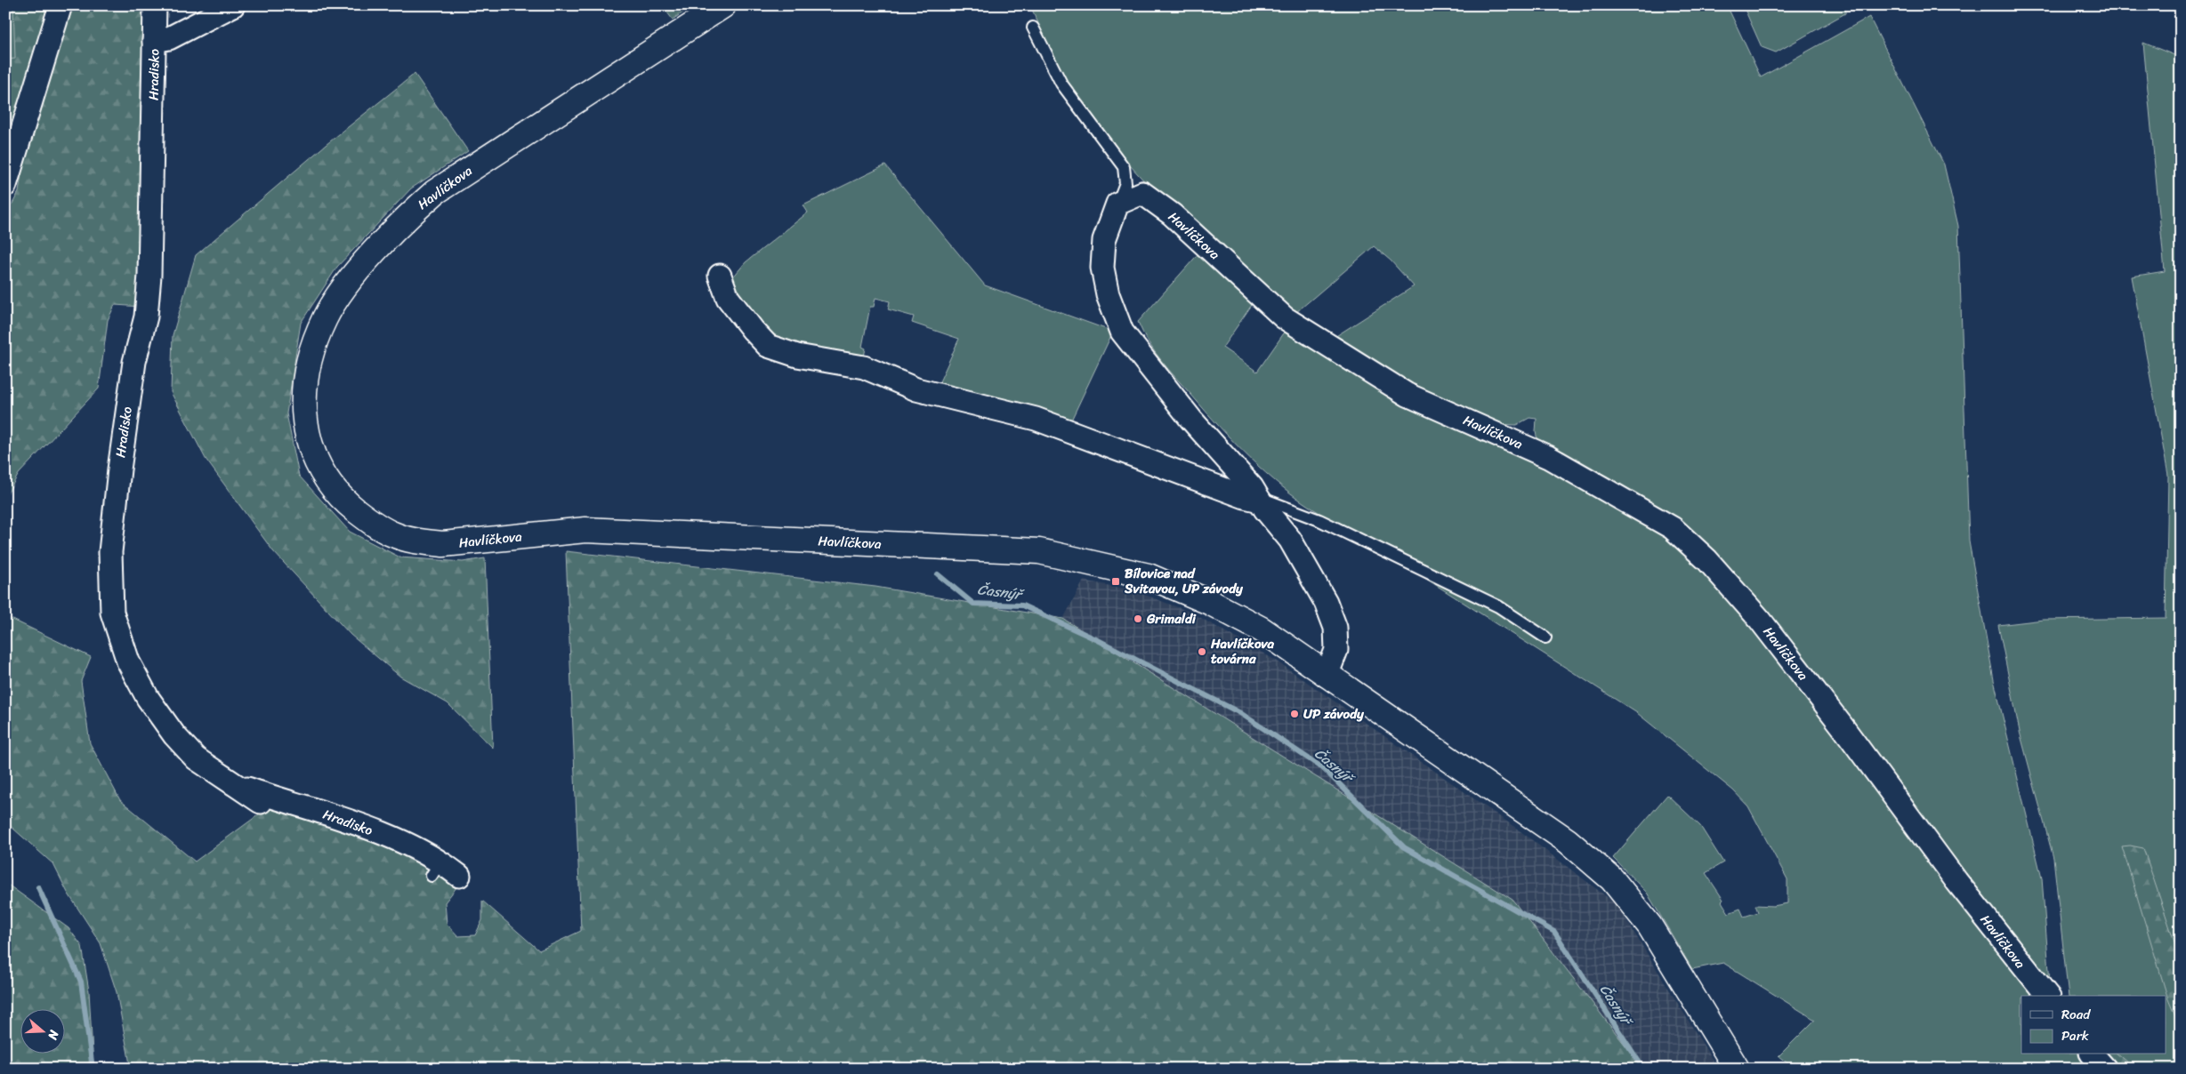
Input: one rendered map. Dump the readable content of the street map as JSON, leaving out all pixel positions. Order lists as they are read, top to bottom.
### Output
{
  "streets": {
    "main road": ["Havlíčkova"],
    "street": ["Hradisko"]
  },
  "water": ["Časnýř"],
  "places": {
    "transit": ["Bílovice nad Svitavou, UP závody"],
    "other": ["Grimaldi", "Havlíčkova továrna", "UP závody"]
  },
  "legend": ["Road", "Park"],
  "north": "right"
}
